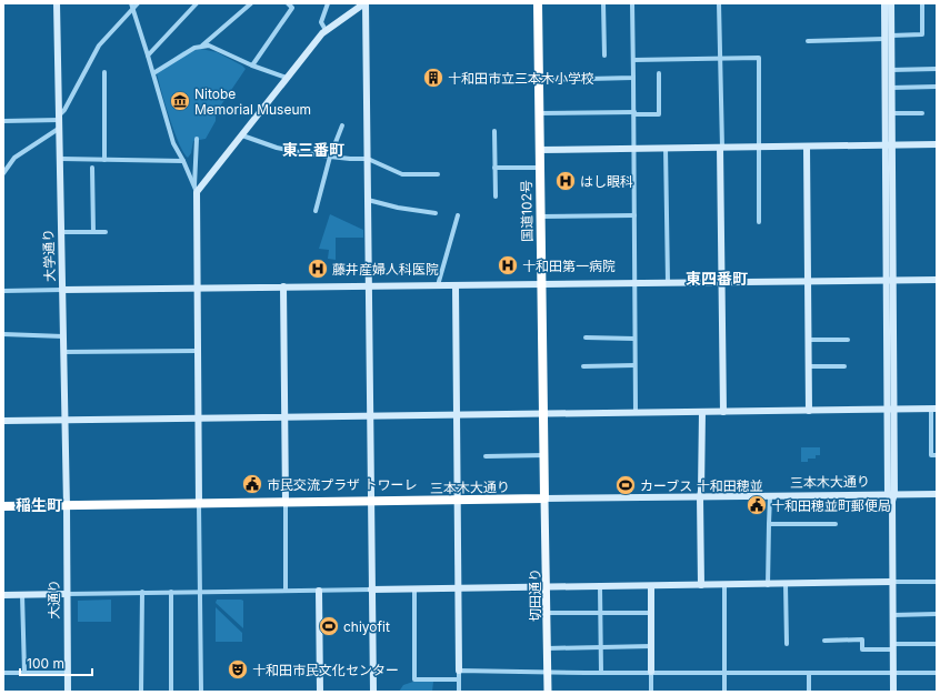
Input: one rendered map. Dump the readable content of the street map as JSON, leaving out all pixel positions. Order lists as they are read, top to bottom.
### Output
{
  "streets": {
    "highway": ["国道102号", "三本木大通り"],
    "main road": ["切田通り"],
    "street": ["大学通り", "大通り"]
  },
  "crossings": [
    ["国道102号", "三本木大通り"],
    ["国道102号", "切田通り"],
    ["大学通り", "三本木大通り"],
    ["大学通り", "大通り"],
    ["三本木大通り", "切田通り"],
    ["三本木大通り", "大通り"]
  ],
  "districts": ["東三番町", "東四番町", "稲生町"],
  "places": {
    "building": ["十和田市立三本木小学校"],
    "museum": ["Nitobe Memorial Museum"],
    "hospital": ["はし眼科", "十和田第一病院", "藤井産婦人科医院"],
    "public building": ["市民交流プラザ トワーレ", "十和田穂並町郵便局"],
    "sports": ["カーブス 十和田穂並", "chiyofit"],
    "theatre": ["十和田市民文化センター"]
  },
  "scale_bar": "100 m"
}
